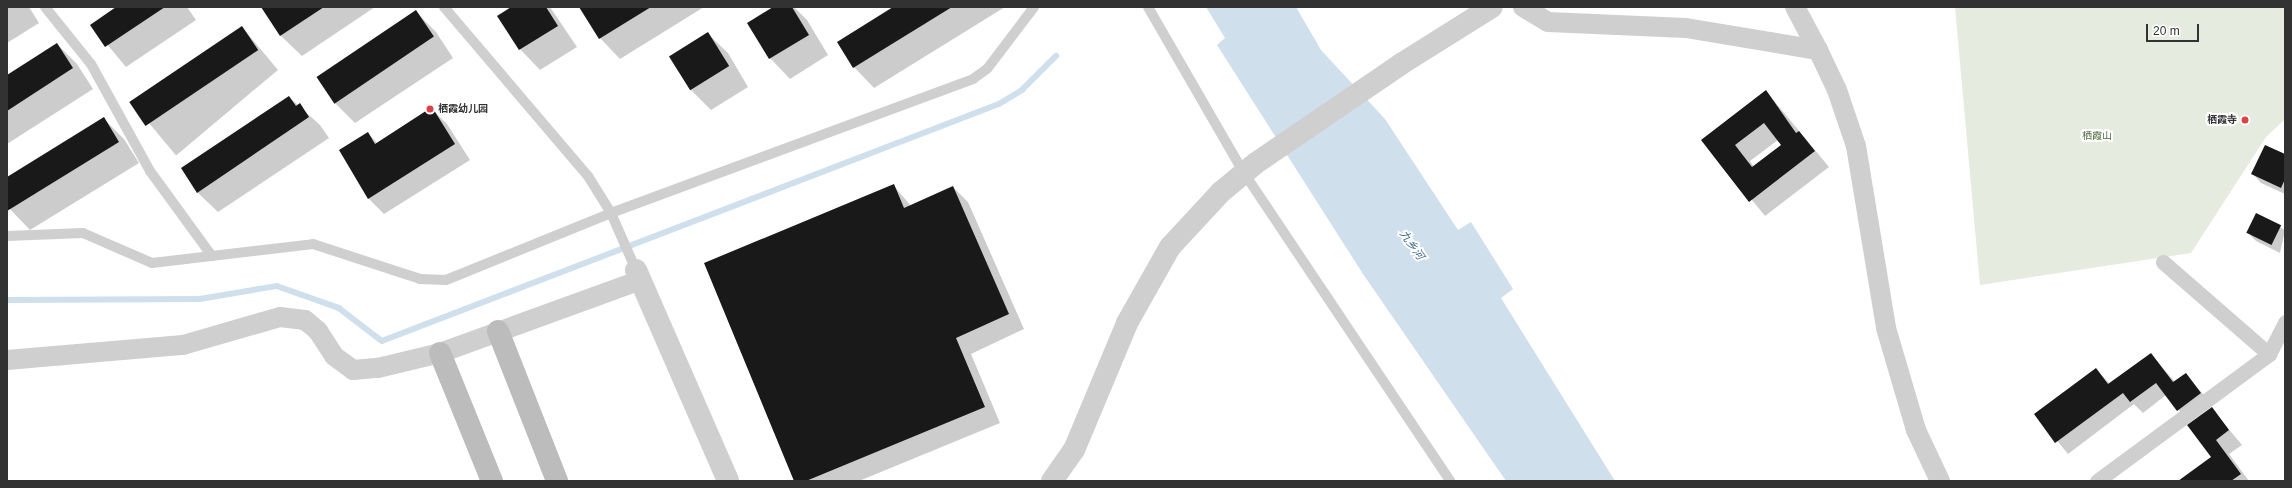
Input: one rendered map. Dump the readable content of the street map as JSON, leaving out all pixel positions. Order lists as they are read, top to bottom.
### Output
{
  "water": ["九乡河"],
  "parks": ["栖霞山"],
  "places": ["栖霞幼儿园", "栖霞寺"],
  "scale_bar": "20 m"
}
